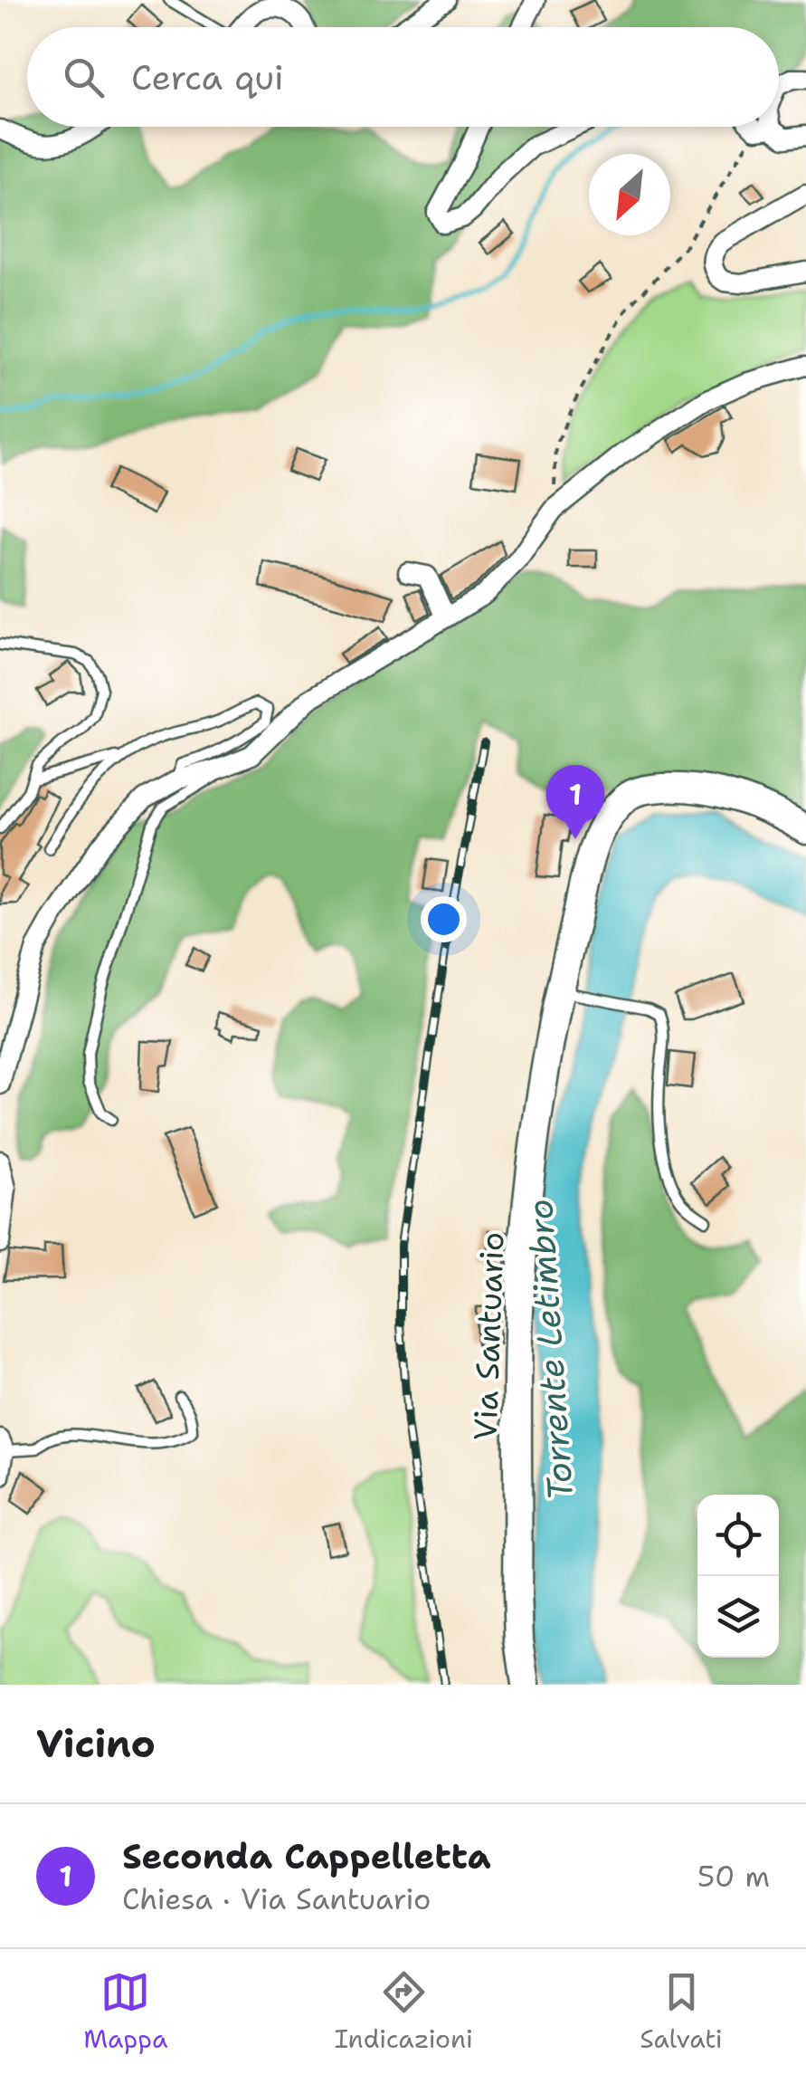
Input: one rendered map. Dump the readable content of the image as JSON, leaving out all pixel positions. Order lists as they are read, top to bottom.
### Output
{
  "streets": {
    "main road": ["Via Santuario"]
  },
  "water": ["Torrente Letimbro"],
  "north": "bottom left",
  "page": {
    "search": "Cerca qui",
    "pins": "1",
    "heading": "Vicino",
    "list": [
      {
        "mark": "1",
        "name": "Seconda Cappelletta",
        "note": "Chiesa · Via Santuario",
        "value": "50 m"
      }
    ],
    "nav": ["Mappa", "Indicazioni", "Salvati"]
  }
}
